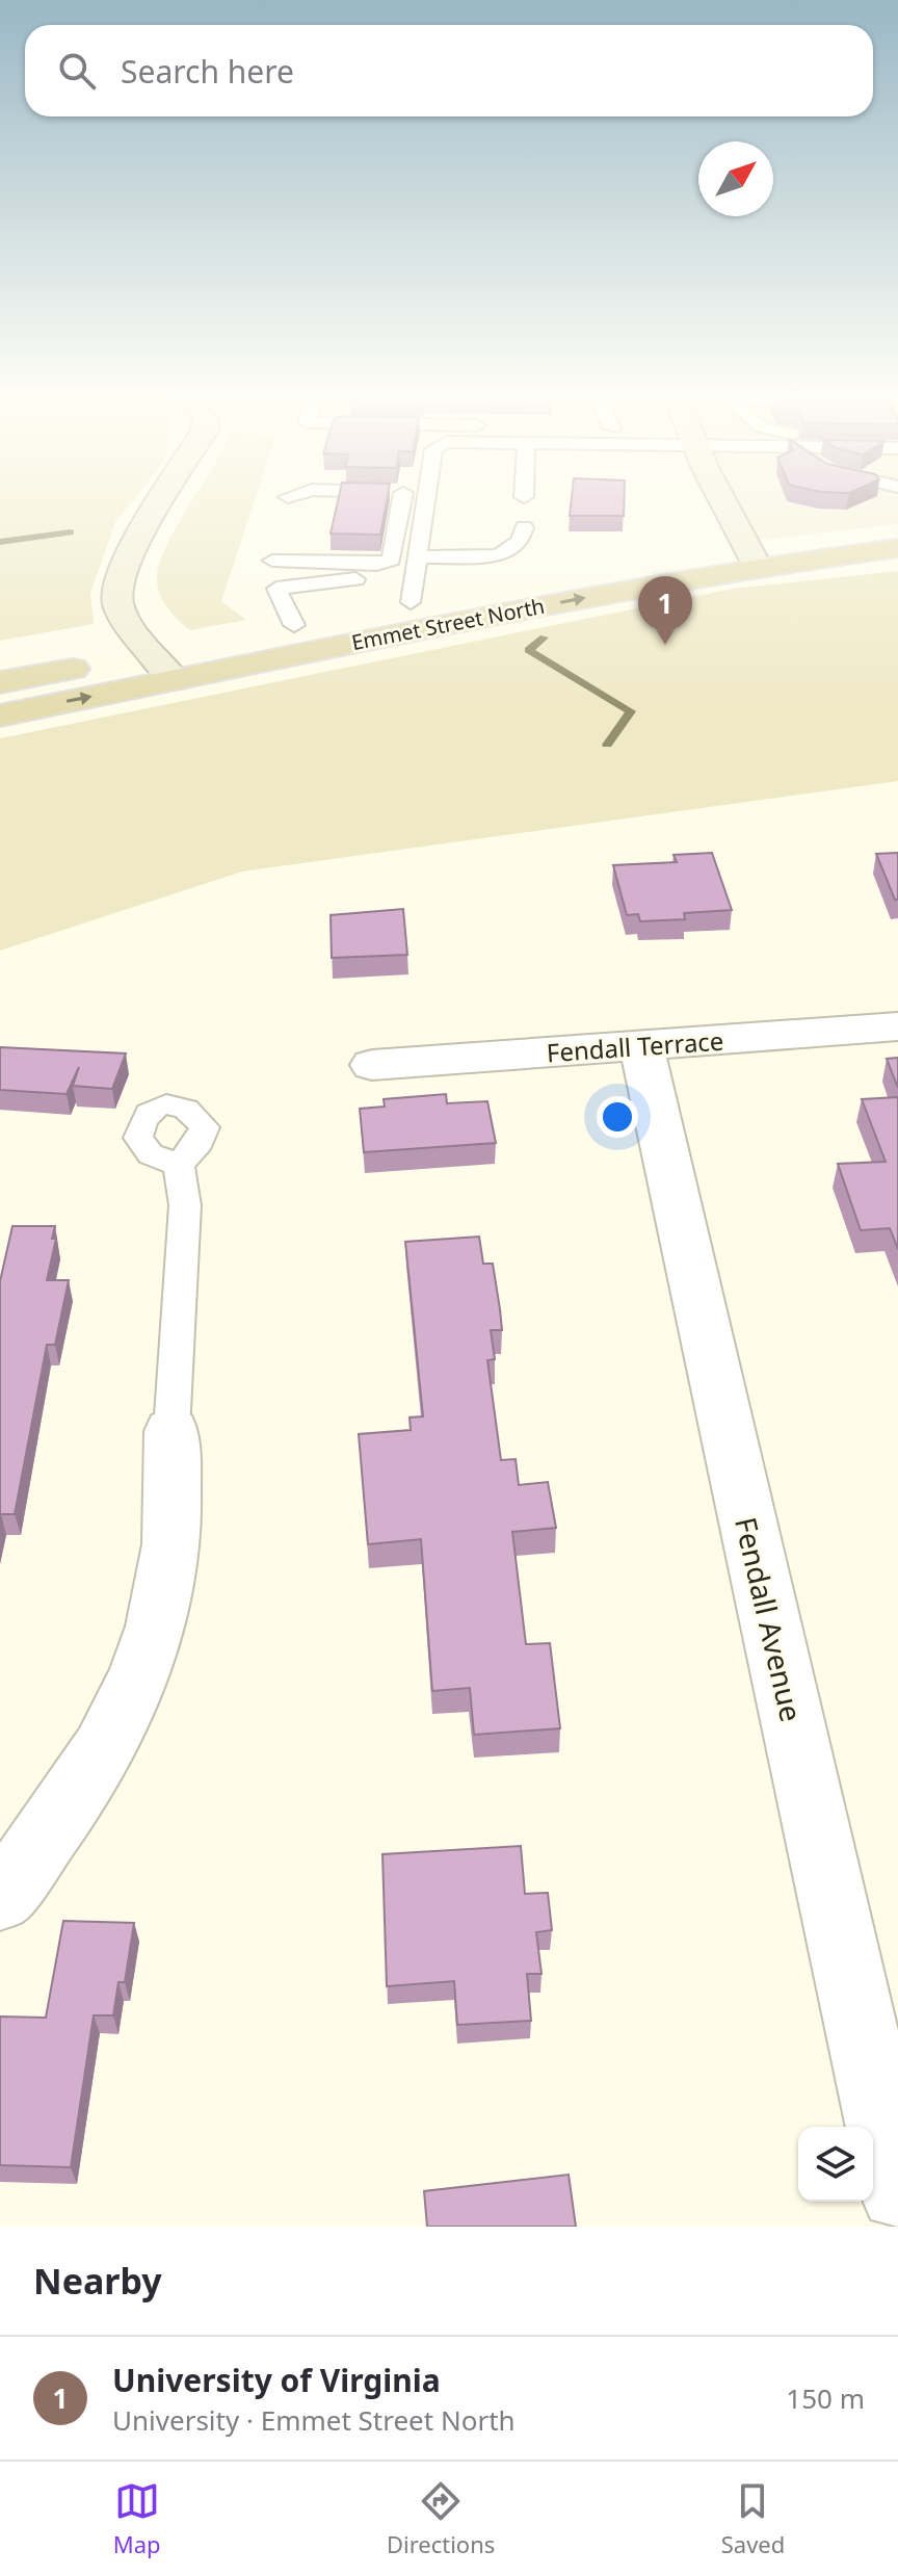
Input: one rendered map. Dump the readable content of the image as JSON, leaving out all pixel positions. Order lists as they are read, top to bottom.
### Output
{
  "streets": {
    "main road": ["Emmet Street North"],
    "street": ["Fendall Terrace", "Fendall Avenue"]
  },
  "crossings": [
    ["Fendall Terrace", "Fendall Avenue"]
  ],
  "north": "top right",
  "page": {
    "search": "Search here",
    "pins": "1",
    "heading": "Nearby",
    "list": [
      {
        "mark": "1",
        "name": "University of Virginia",
        "note": "University · Emmet Street North",
        "value": "150 m"
      }
    ],
    "nav": ["Map", "Directions", "Saved"]
  }
}
